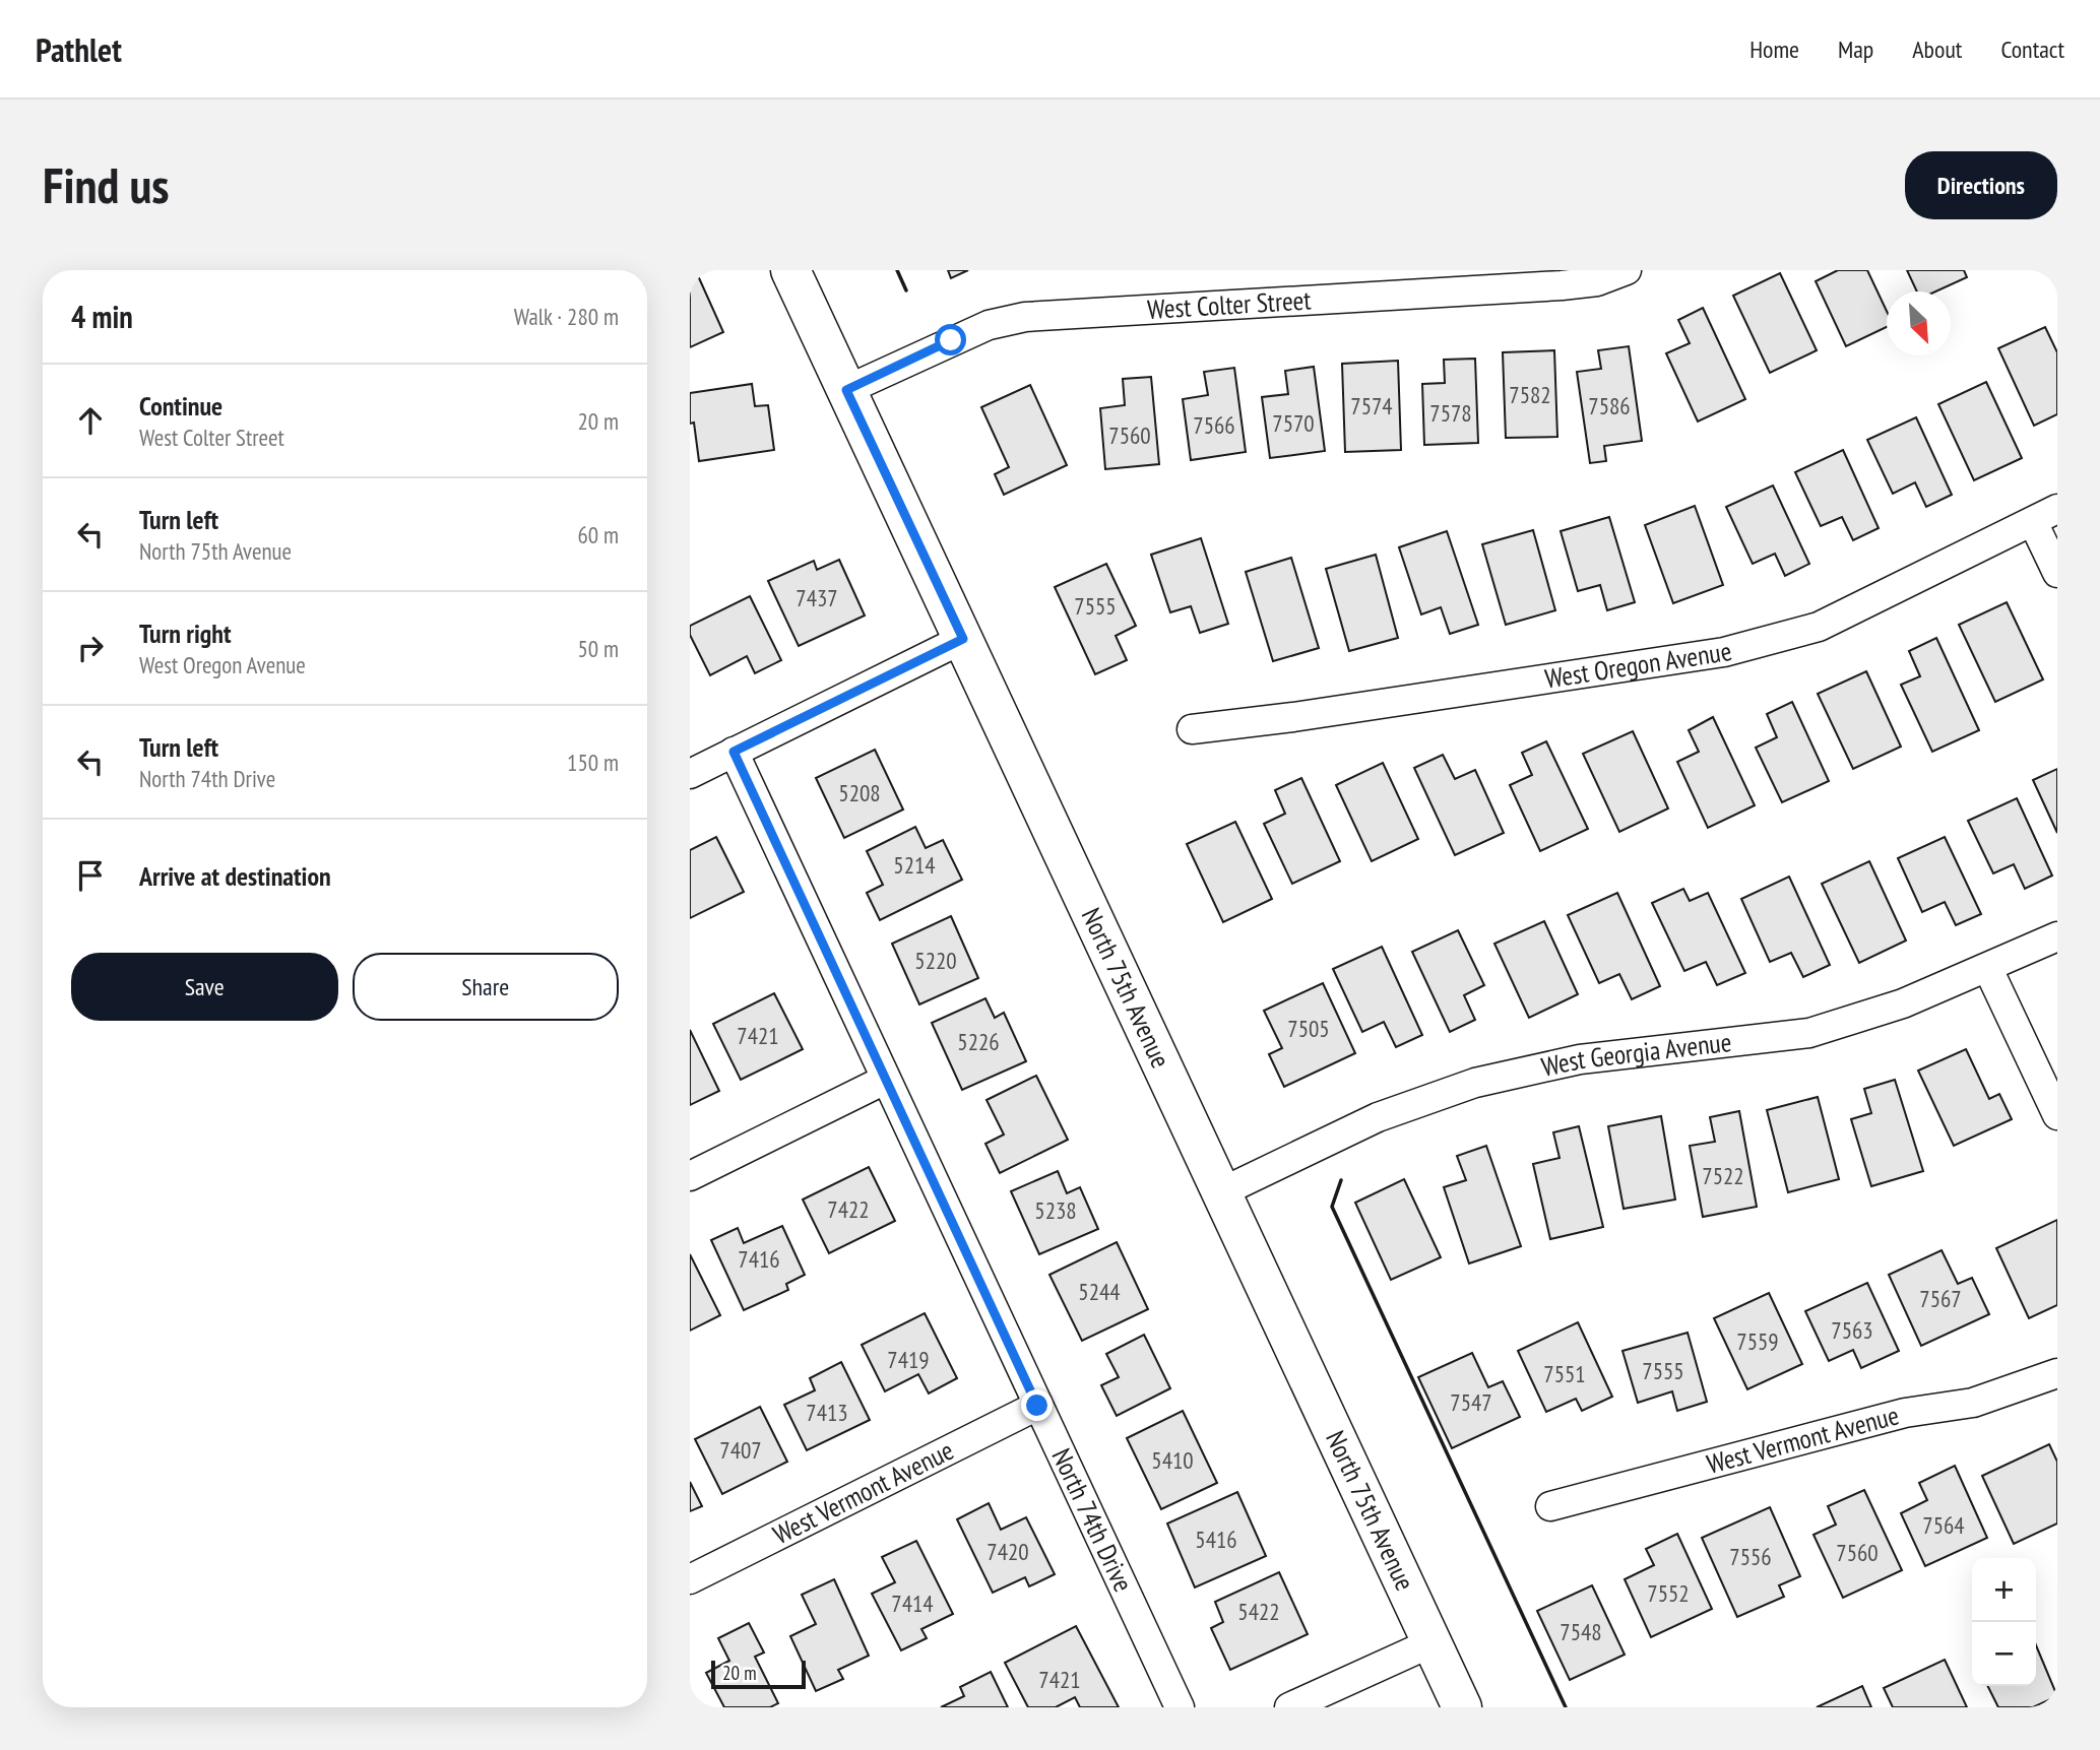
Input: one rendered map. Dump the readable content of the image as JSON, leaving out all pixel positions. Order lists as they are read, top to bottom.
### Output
{
  "streets": {
    "main road": ["North 75th Avenue"],
    "street": [
      "West Colter Street",
      "West Oregon Avenue",
      "West Georgia Avenue",
      "West Vermont Avenue",
      "North 74th Drive"
    ]
  },
  "crossings": [
    ["West Colter Street", "North 75th Avenue"],
    ["North 75th Avenue", "West Georgia Avenue"],
    ["West Vermont Avenue", "North 74th Drive"]
  ],
  "house_numbers": [
    "7582",
    "7574",
    "7586",
    "7578",
    "7570",
    "7566",
    "7560",
    "7437",
    "7555",
    "5208",
    "5214",
    "5220",
    "7505",
    "7421",
    "5226",
    "7522",
    "7422",
    "5238",
    "7416",
    "5244",
    "7567",
    "7563",
    "7559",
    "7419",
    "7555",
    "7551",
    "7547",
    "7413",
    "7407",
    "5410",
    "7564",
    "5416",
    "7420",
    "7560",
    "7556",
    "7552",
    "7414",
    "5422",
    "7548",
    "7421"
  ],
  "scale_bar": "20 m",
  "north": "bottom right",
  "page": {
    "header": "Pathlet",
    "nav": [
      "Home",
      "Map",
      "About",
      "Contact"
    ],
    "buttons": [
      "Directions",
      ["Save", "Share"]
    ],
    "title": "Find us",
    "heading": ["4 min", "Walk · 280 m"],
    "list": [
      ["Continue", "West Colter Street", "20 m"],
      ["Turn left", "North 75th Avenue", "60 m"],
      ["Turn right", "West Oregon Avenue", "50 m"],
      ["Turn left", "North 74th Drive", "150 m"],
      "Arrive at destination"
    ],
    "map_buttons": ["+", "−"],
    "scale": "20 m"
  }
}
